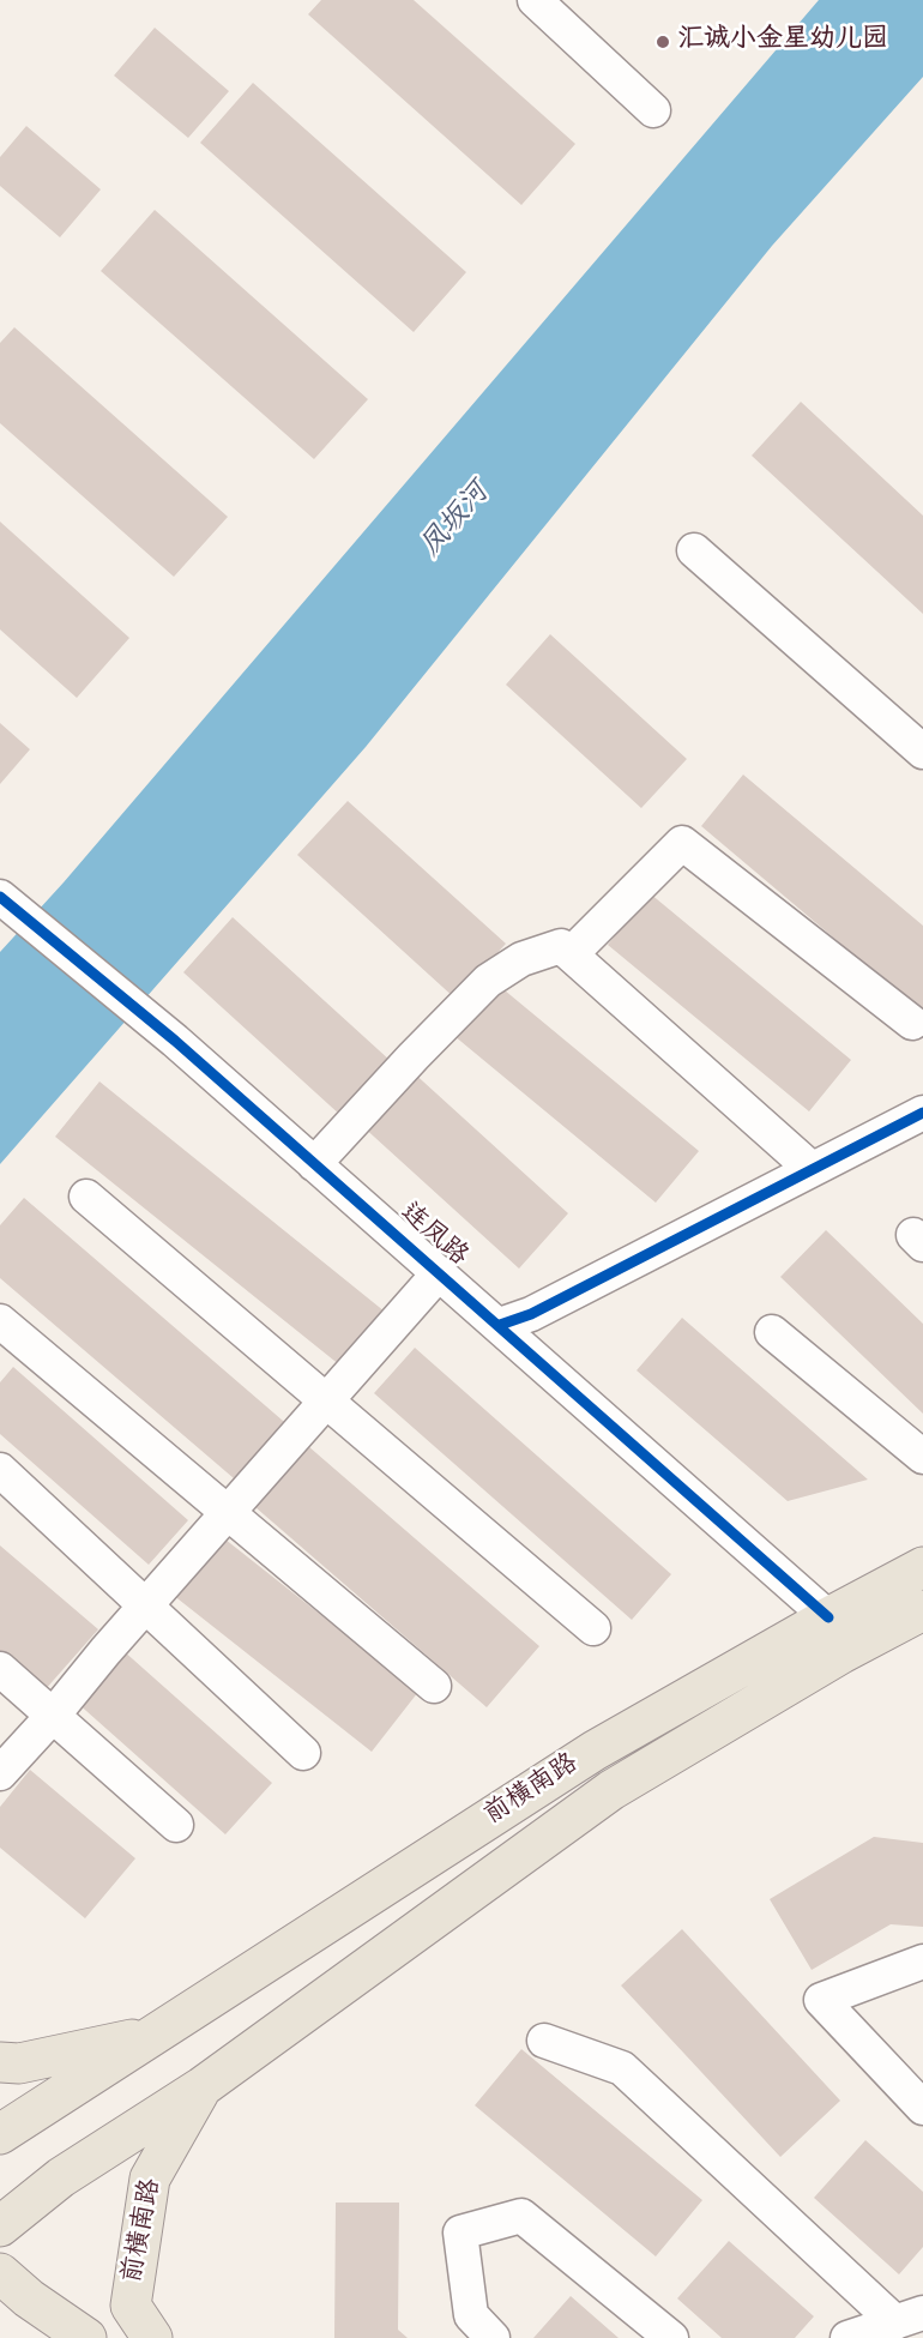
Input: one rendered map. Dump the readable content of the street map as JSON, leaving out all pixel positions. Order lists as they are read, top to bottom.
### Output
{
  "streets": {
    "main road": ["前横南路"],
    "street": ["连凤路"]
  },
  "crossings": [
    ["连凤路", "前横南路"]
  ],
  "water": ["凤坂河"],
  "places": ["汇诚小金星幼儿园"]
}
